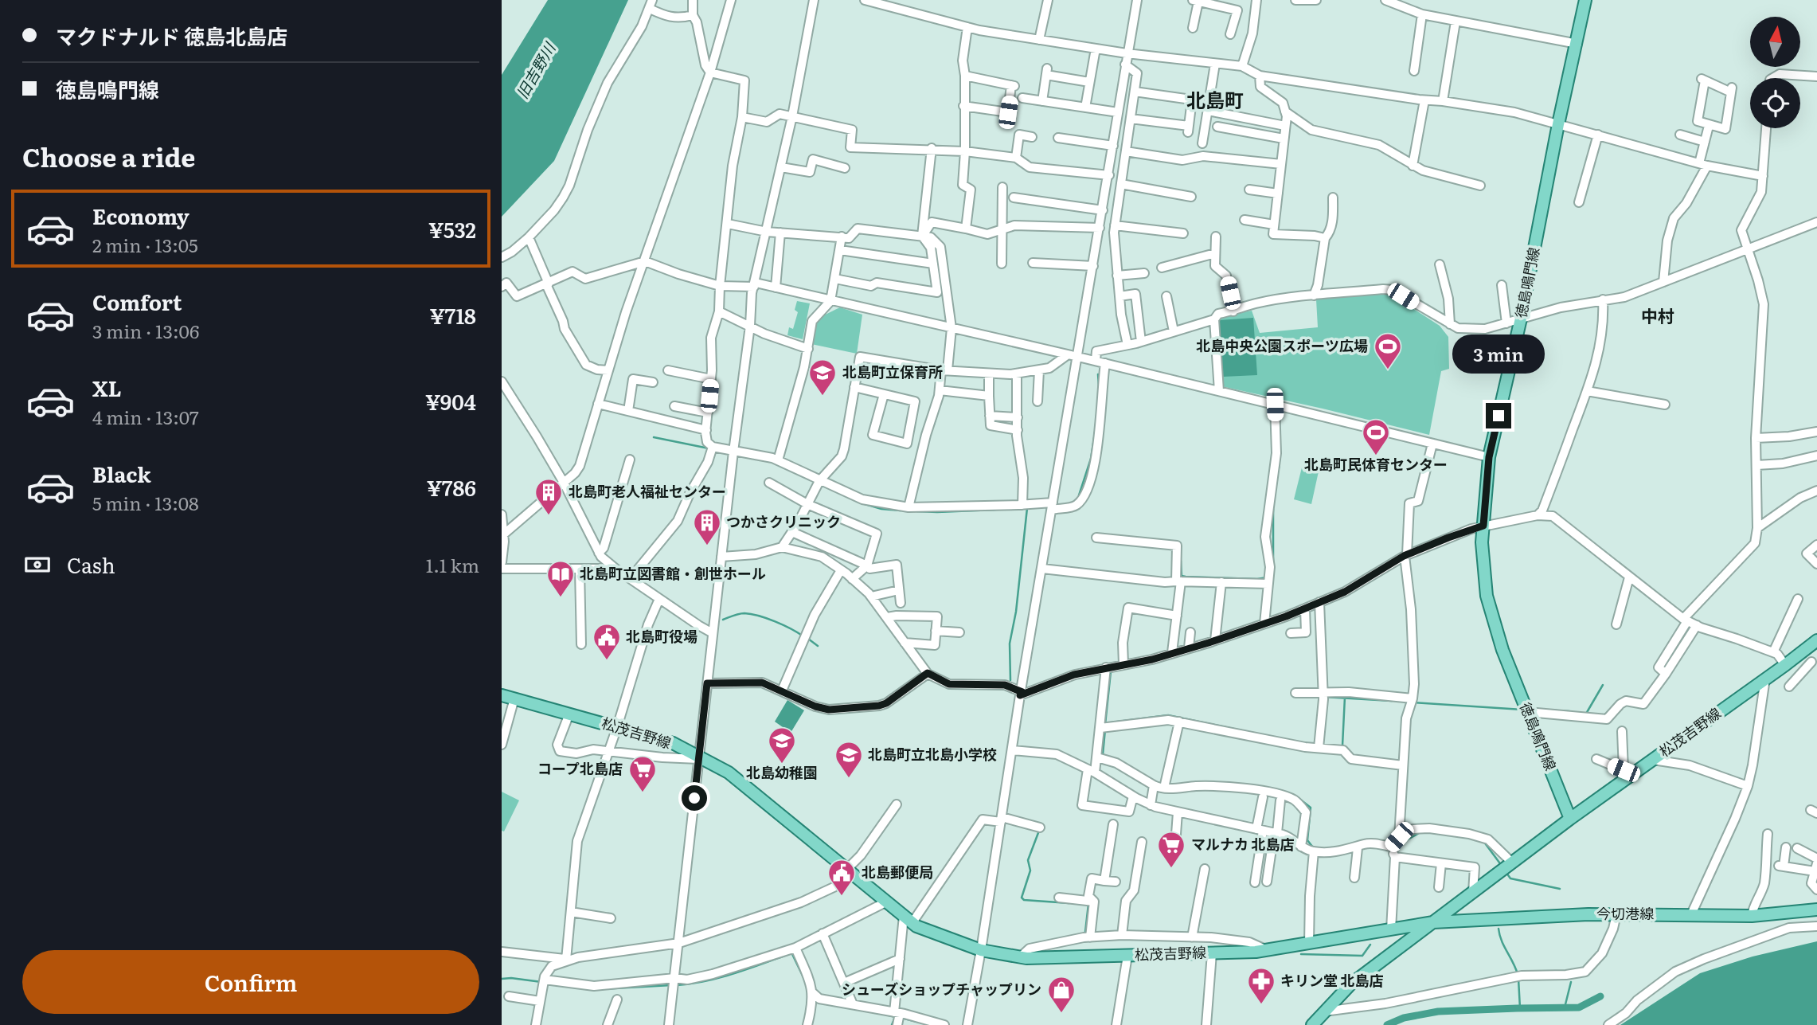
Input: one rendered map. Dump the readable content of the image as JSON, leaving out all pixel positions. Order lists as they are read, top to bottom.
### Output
{
  "streets": {
    "main road": ["徳島鳴門線", "松茂吉野線", "今切港線"]
  },
  "crossings": [
    ["徳島鳴門線", "松茂吉野線"],
    ["松茂吉野線", "今切港線"]
  ],
  "districts": ["北島町", "中村"],
  "water": ["旧吉野川"],
  "places": {
    "sports": ["北島中央公園スポーツ広場", "北島町民体育センター"],
    "school or university": ["北島町立保育所", "北島幼稚園", "北島町立北島小学校"],
    "building": ["北島町老人福祉センター", "つかさクリニック"],
    "library": ["北島町立図書館・創世ホール"],
    "public building": ["北島町役場", "北島郵便局"],
    "supermarket": ["コープ北島店", "マルナカ 北島店"],
    "pharmacy": ["キリン堂 北島店"],
    "shop": ["シューズショップチャップリン"]
  },
  "north": "top",
  "page": {
    "banner": ["マクドナルド 徳島北島店", "徳島鳴門線"],
    "heading": "Choose a ride",
    "list": [
      {
        "name": "Economy",
        "note": "2 min · 13:05",
        "value": "¥532"
      },
      {
        "name": "Comfort",
        "note": "3 min · 13:06",
        "value": "¥718"
      },
      {
        "name": "XL",
        "note": "4 min · 13:07",
        "value": "¥904"
      },
      {
        "name": "Black",
        "note": "5 min · 13:08",
        "value": "¥786"
      }
    ],
    "bubble": "3 min",
    "pay": ["Cash", "1.1 km"],
    "buttons": "Confirm"
  }
}
